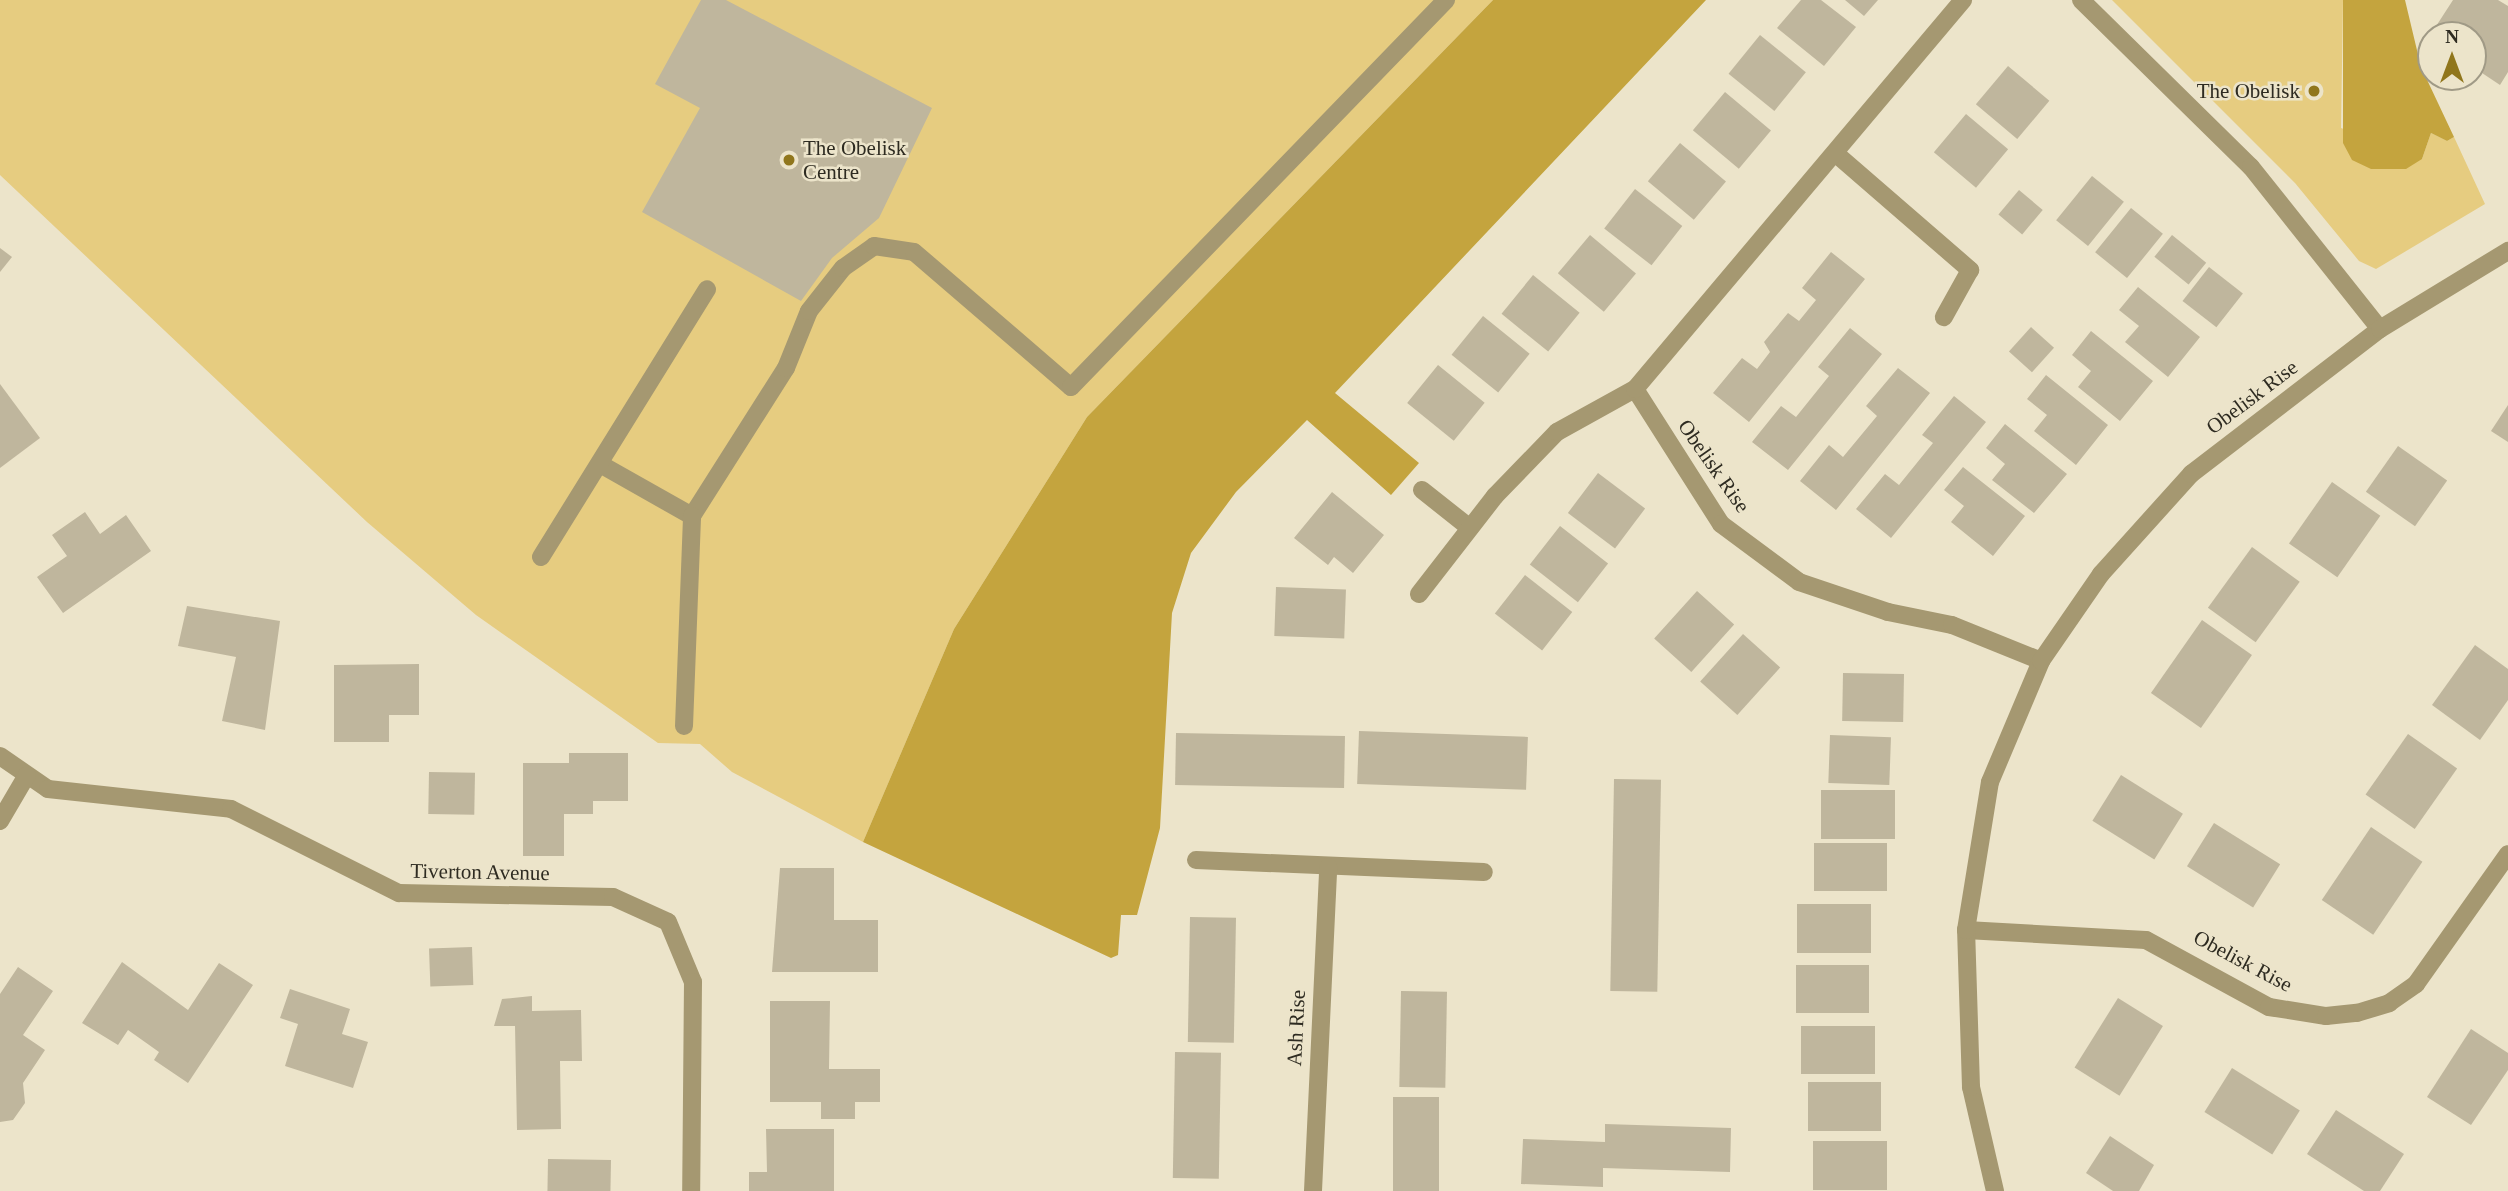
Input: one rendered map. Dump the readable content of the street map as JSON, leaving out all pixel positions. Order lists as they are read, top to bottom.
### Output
{
  "streets": {
    "street": ["Obelisk Rise", "Tiverton Avenue", "Ash Rise"]
  },
  "places": ["The Obelisk", "The Obelisk Centre"],
  "north": "top"
}
